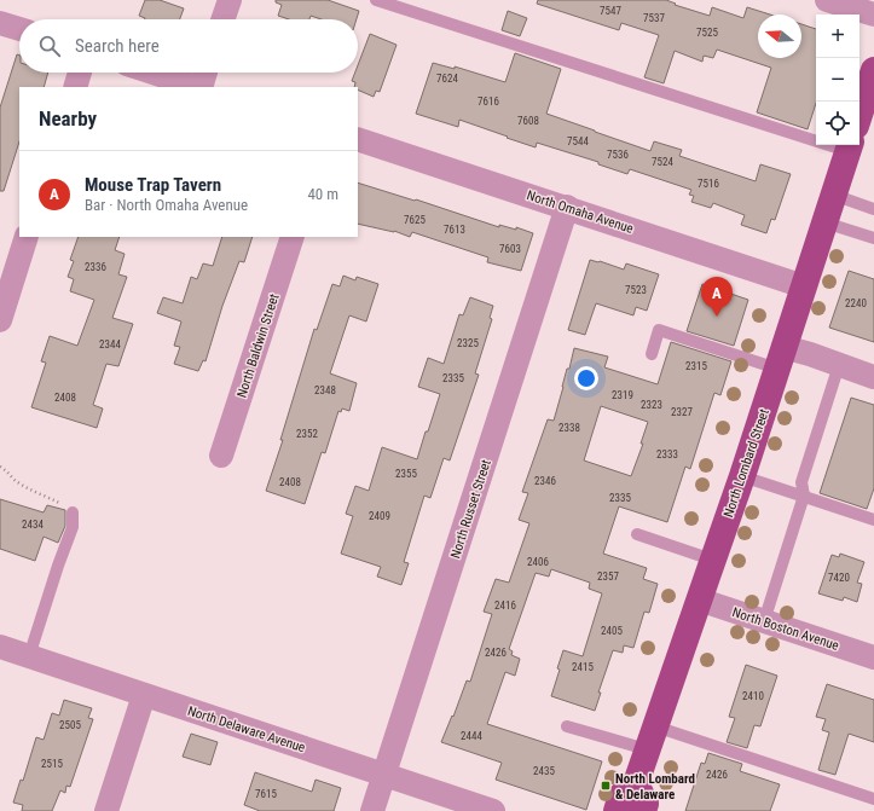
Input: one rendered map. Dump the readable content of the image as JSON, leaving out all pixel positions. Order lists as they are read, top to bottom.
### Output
{
  "streets": {
    "main road": ["North Lombard Street"],
    "street": [
      "North Omaha Avenue",
      "North Baldwin Street",
      "North Russet Street",
      "North Boston Avenue",
      "North Delaware Avenue"
    ]
  },
  "crossings": [
    ["North Omaha Avenue", "North Lombard Street"],
    ["North Omaha Avenue", "North Russet Street"],
    ["North Lombard Street", "North Boston Avenue"],
    ["North Russet Street", "North Delaware Avenue"]
  ],
  "places": {
    "transit": ["North Lombard & Delaware"]
  },
  "house_numbers": [
    "7547",
    "7537",
    "7525",
    "7624",
    "7616",
    "7608",
    "7544",
    "7536",
    "7524",
    "7516",
    "7625",
    "7613",
    "7603",
    "2336",
    "7523",
    "2240",
    "2325",
    "2344",
    "2315",
    "2335",
    "2348",
    "2319",
    "2408",
    "2323",
    "2327",
    "2338",
    "2352",
    "2333",
    "2355",
    "2346",
    "2408",
    "2335",
    "2409",
    "2434",
    "2406",
    "2357",
    "7420",
    "2416",
    "2405",
    "2426",
    "2415",
    "2410",
    "2505",
    "2444",
    "2515",
    "2435",
    "2426",
    "7615"
  ],
  "north": "left",
  "page": {
    "map_buttons": ["+", "−"],
    "search": "Search here",
    "heading": "Nearby",
    "list": [
      {
        "mark": "A",
        "name": "Mouse Trap Tavern",
        "note": "Bar · North Omaha Avenue",
        "value": "40 m"
      }
    ],
    "pins": "A"
  }
}
